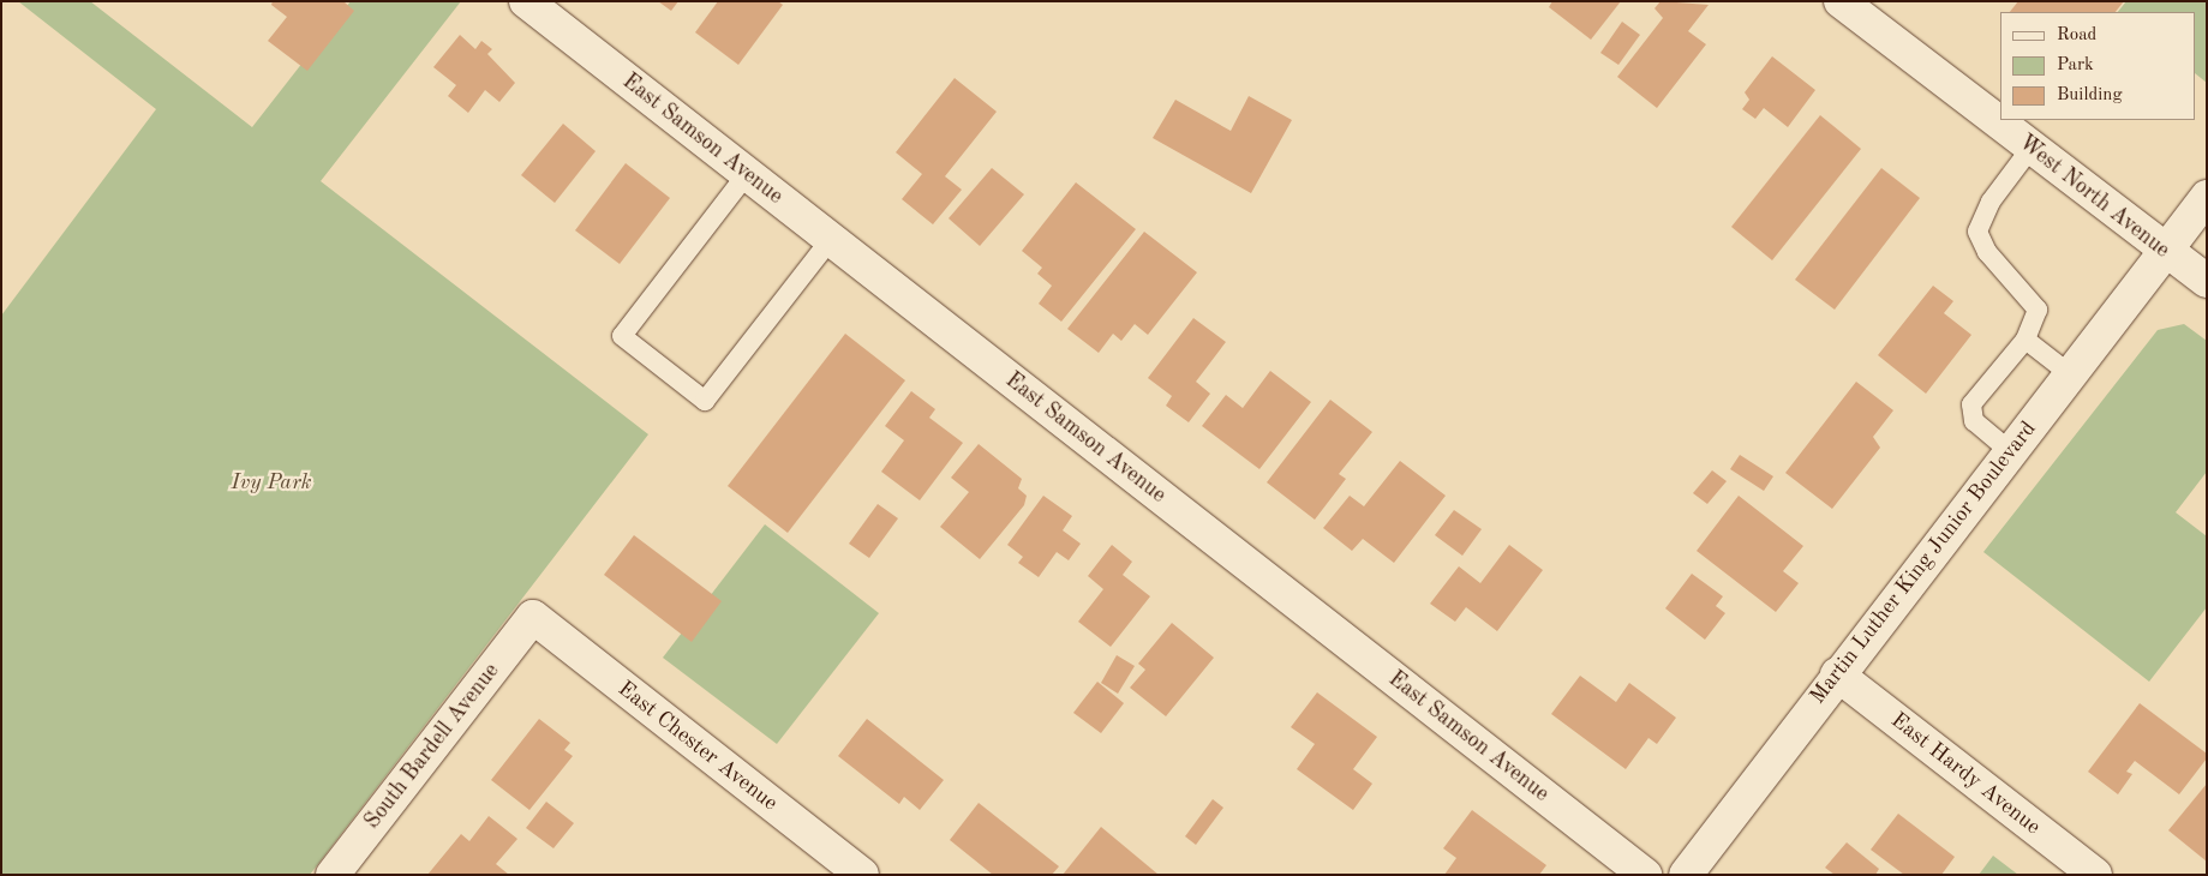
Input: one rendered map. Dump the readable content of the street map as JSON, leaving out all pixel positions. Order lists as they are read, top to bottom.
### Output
{
  "streets": {
    "street": [
      "East Samson Avenue",
      "West North Avenue",
      "Martin Luther King Junior Boulevard",
      "South Bardell Avenue",
      "East Chester Avenue",
      "East Hardy Avenue"
    ]
  },
  "crossings": [
    ["West North Avenue", "Martin Luther King Junior Boulevard"],
    ["Martin Luther King Junior Boulevard", "East Hardy Avenue"],
    ["South Bardell Avenue", "East Chester Avenue"]
  ],
  "parks": ["Ivy Park"],
  "legend": ["Road", "Park", "Building"]
}
